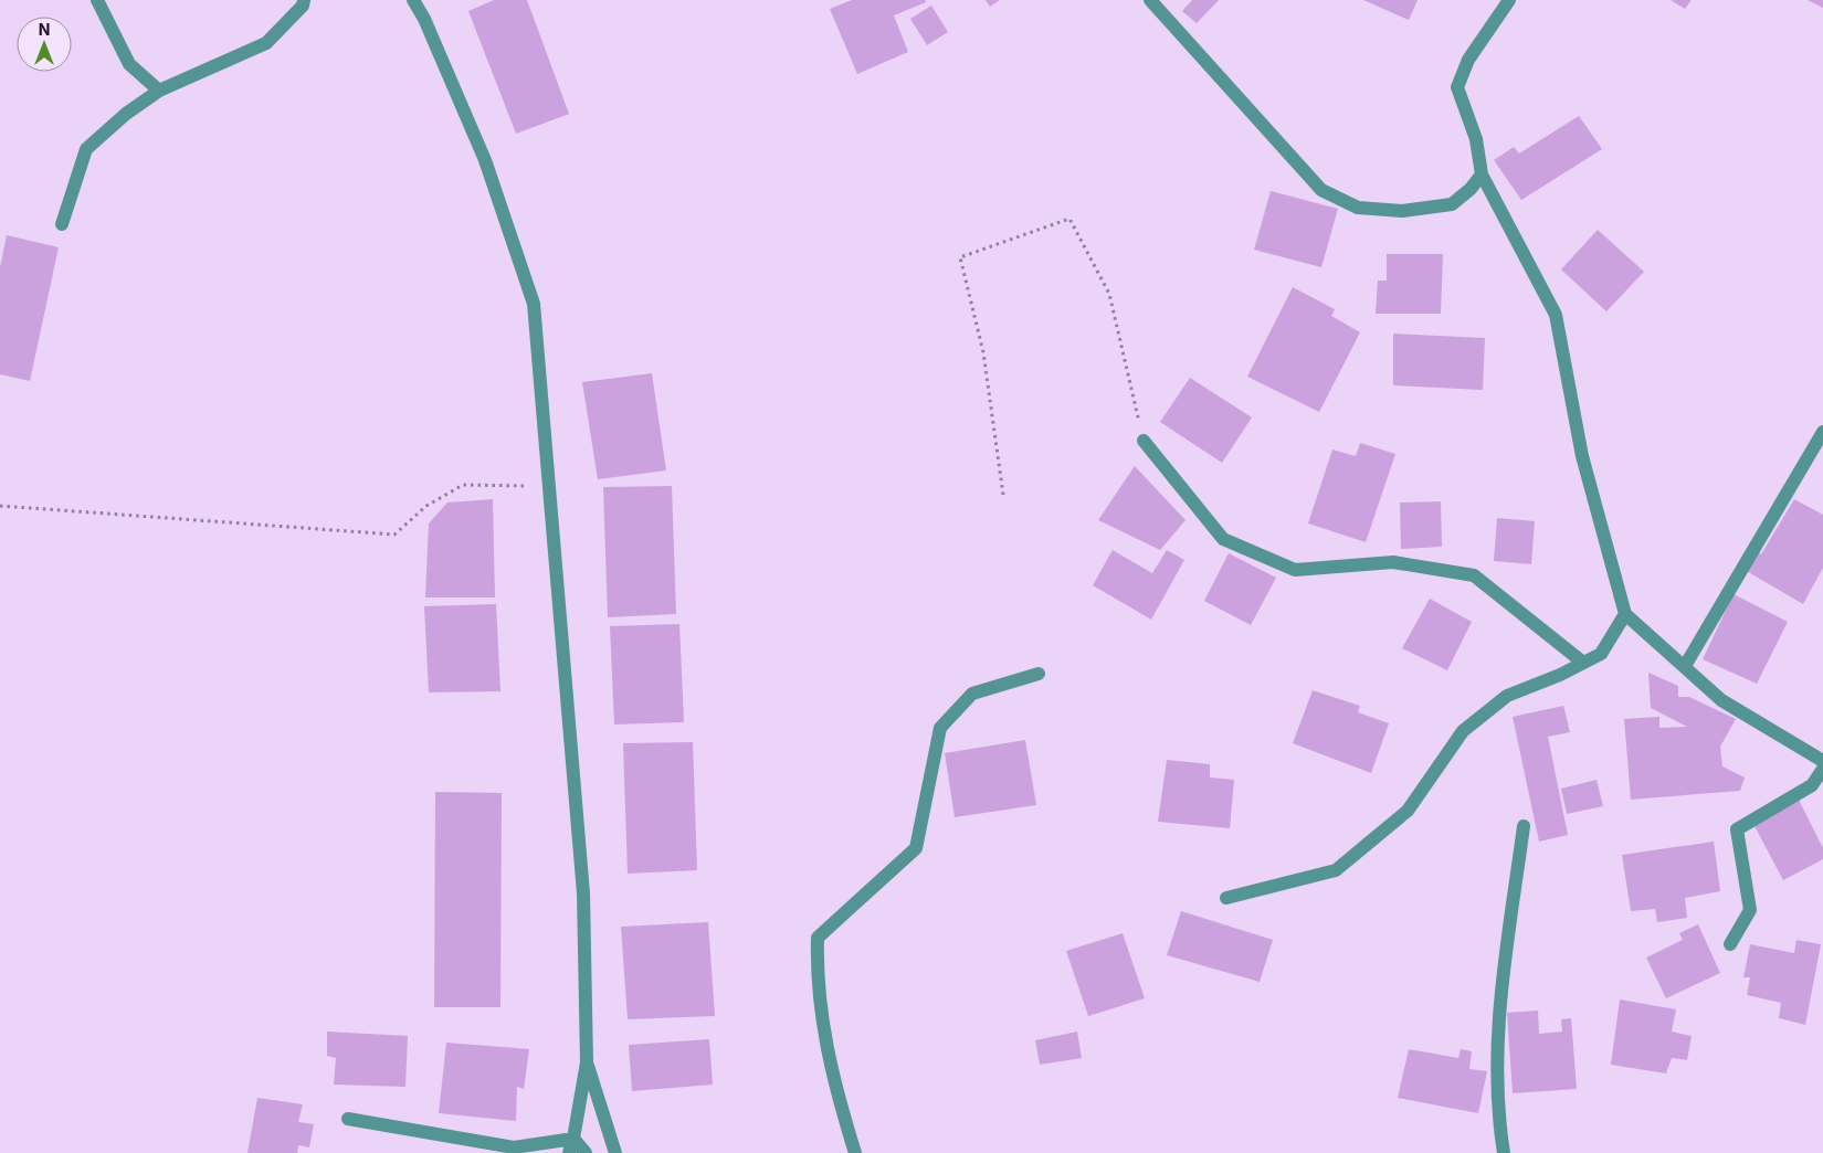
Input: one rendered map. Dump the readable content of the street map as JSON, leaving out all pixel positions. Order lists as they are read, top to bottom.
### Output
{
  "north": "top"
}
